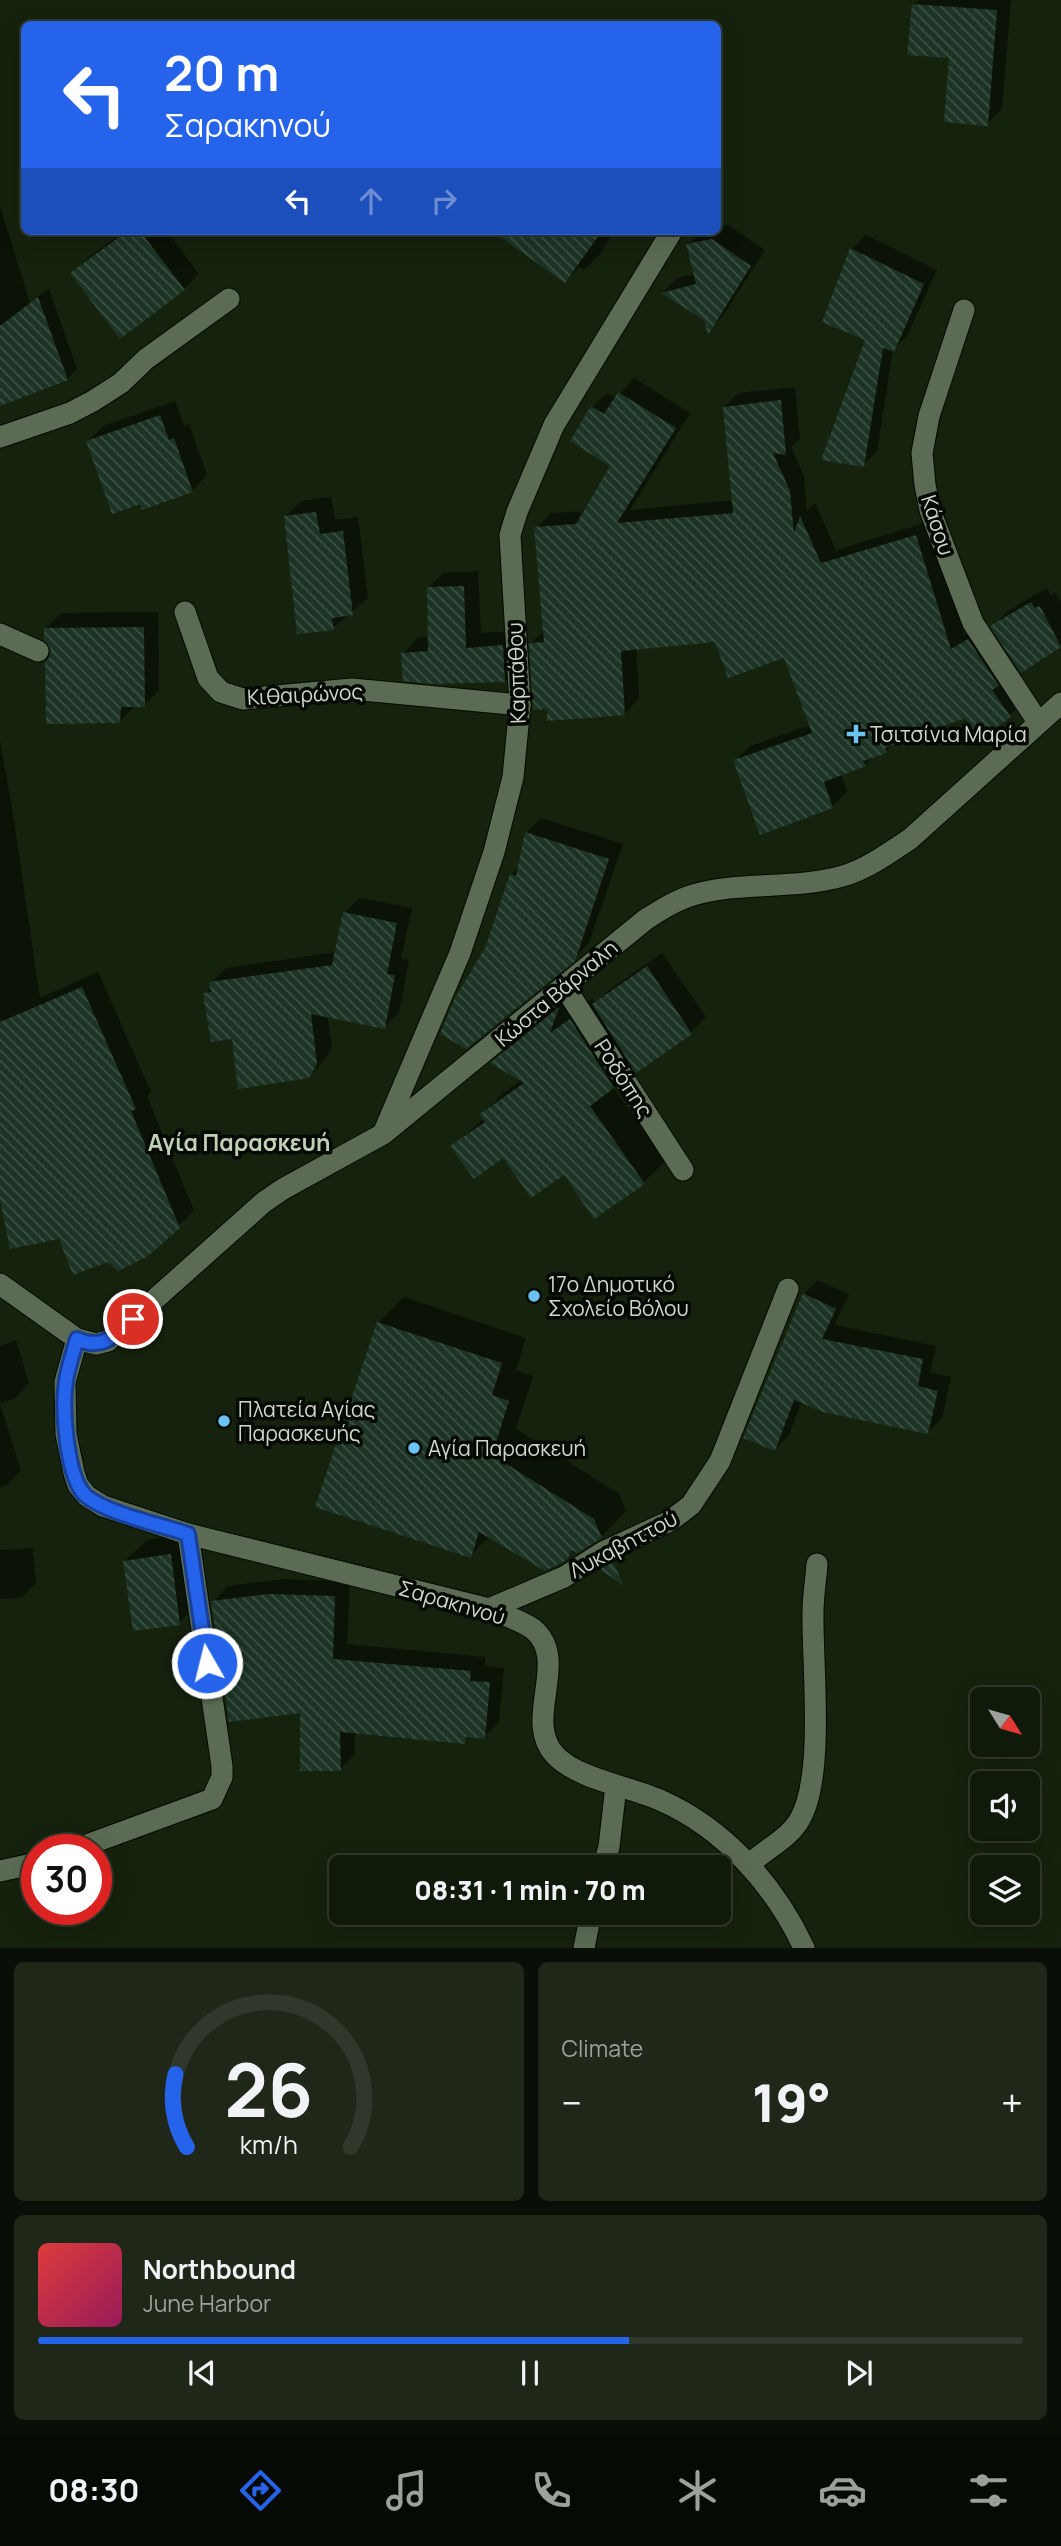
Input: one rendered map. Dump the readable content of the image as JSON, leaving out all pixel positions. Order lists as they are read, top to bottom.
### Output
{
  "streets": {
    "street": [
      "Κάσου",
      "Καρπάθου",
      "Κιθαιρώνος",
      "Κώστα Βάρναλη",
      "Ροδόπης",
      "Λυκαβηττού",
      "Σαρακηνού"
    ]
  },
  "crossings": [
    ["Κάσου", "Κώστα Βάρναλη"],
    ["Καρπάθου", "Κιθαιρώνος"],
    ["Καρπάθου", "Κώστα Βάρναλη"],
    ["Κώστα Βάρναλη", "Ροδόπης"],
    ["Κώστα Βάρναλη", "Σαρακηνού"],
    ["Λυκαβηττού", "Σαρακηνού"]
  ],
  "districts": ["Αγία Παρασκευή"],
  "places": {
    "health": ["Τσιτσίνια Μαρία"],
    "other": ["17ο Δημοτικό Σχολείο Βόλου", "Πλατεία Αγίας Παρασκευής", "Αγία Παρασκευή"]
  },
  "north": "bottom right",
  "page": {
    "turn": ["20 m", "Σαρακηνού"],
    "limit": "30",
    "trip": "08:31 · 1 min · 70 m",
    "tile": "Climate",
    "heat": ["−", "19°", "+"],
    "song": ["Northbound", "June Harbor"],
    "tabs": "08:30",
    "gauge": ["26", "km/h"]
  }
}
